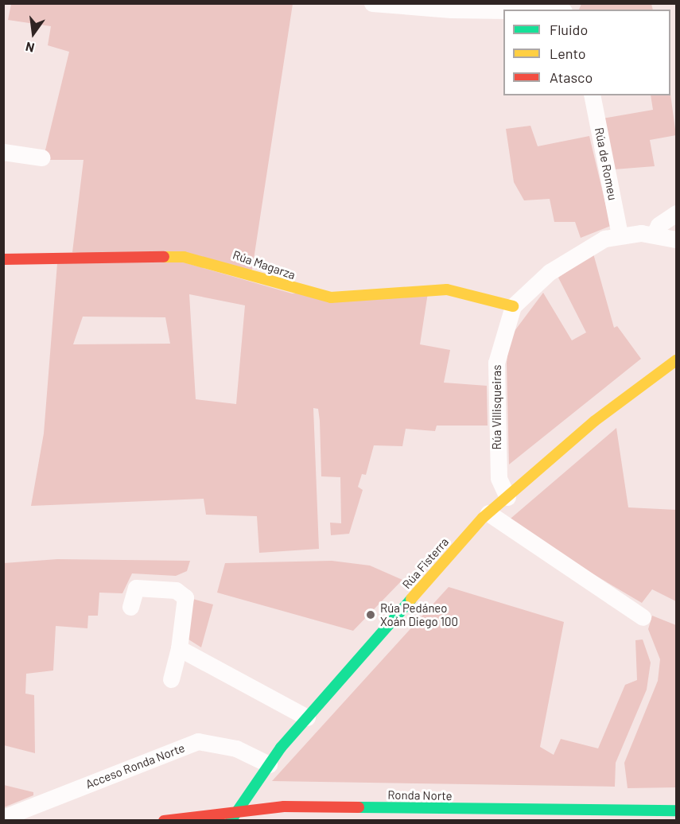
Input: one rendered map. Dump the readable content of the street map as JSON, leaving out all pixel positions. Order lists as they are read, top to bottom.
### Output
{
  "streets": {
    "main road": ["Rúa Magarza", "Rúa Fisterra", "Ronda Norte"],
    "street": ["Rúa de Romeu", "Rúa Villisqueiras", "Acceso Ronda Norte"]
  },
  "crossings": [
    ["Rúa Magarza", "Rúa Villisqueiras"],
    ["Rúa Villisqueiras", "Rúa Fisterra"],
    ["Rúa Fisterra", "Acceso Ronda Norte"]
  ],
  "places": ["Rúa Pedáneo Xoán Diego 100"],
  "legend": ["Fluido", "Lento", "Atasco"],
  "north": "bottom"
}
